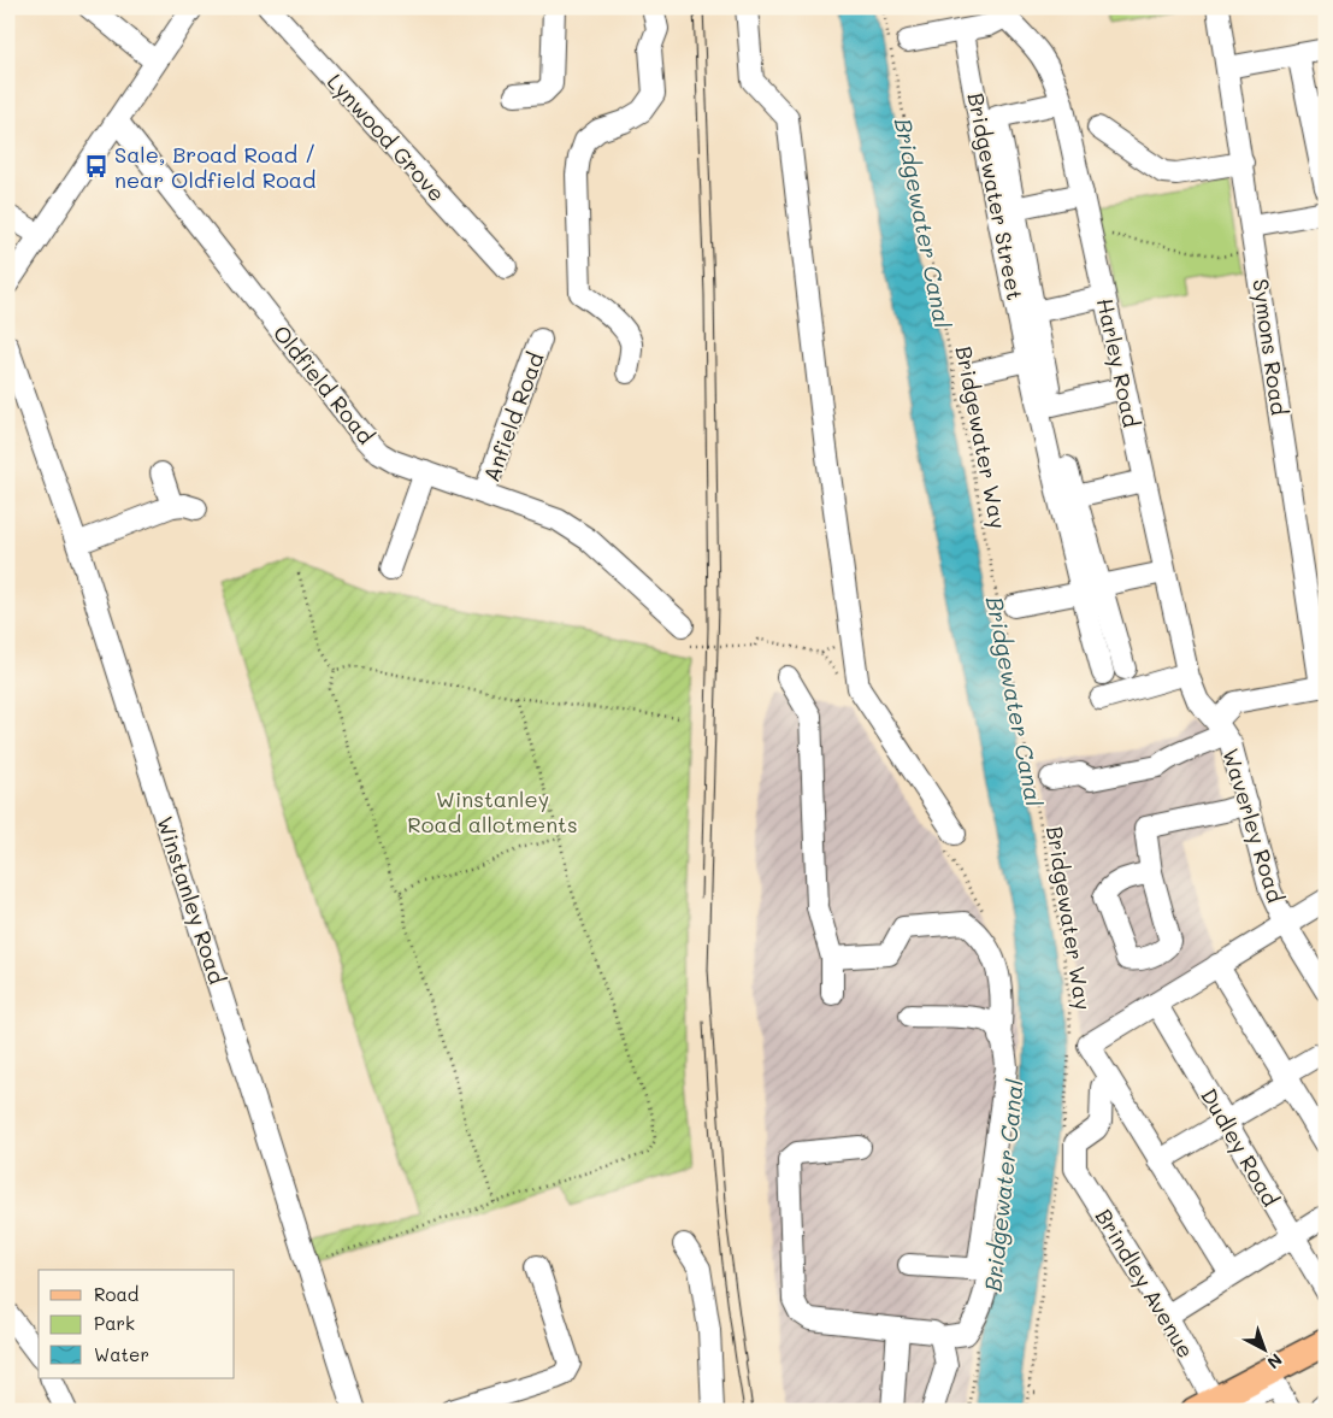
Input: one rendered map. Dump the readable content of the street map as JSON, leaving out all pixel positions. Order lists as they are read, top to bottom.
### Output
{
  "streets": {
    "street": [
      "Lynwood Grove",
      "Bridgewater Street",
      "Symons Road",
      "Harley Road",
      "Oldfield Road",
      "Anfield Road",
      "Waverley Road",
      "Winstanley Road",
      "Dudley Road",
      "Brindley Avenue"
    ],
    "path": ["Bridgewater Way"]
  },
  "crossings": [
    ["Harley Road", "Waverley Road"],
    ["Oldfield Road", "Anfield Road"]
  ],
  "water": ["Bridgewater Canal"],
  "parks": ["Winstanley Road allotments"],
  "places": {
    "bus stop": ["Sale, Broad Road / near Oldfield Road"]
  },
  "legend": ["Road", "Park", "Water"],
  "north": "bottom right"
}
